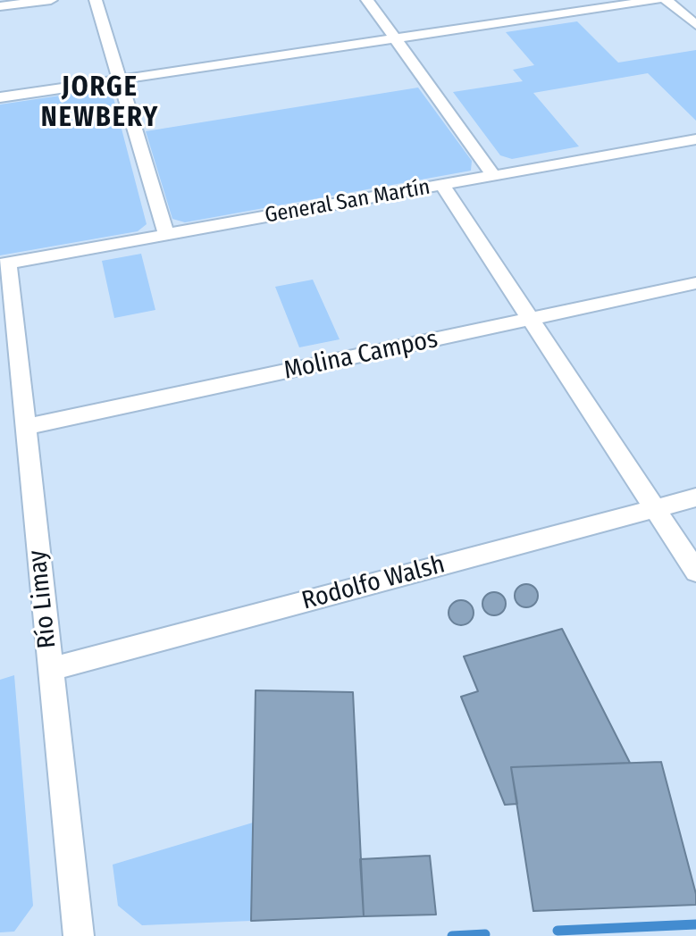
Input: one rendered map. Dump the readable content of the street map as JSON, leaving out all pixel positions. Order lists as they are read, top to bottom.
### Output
{
  "streets": {
    "street": [
      "General San Martín",
      "Molina Campos",
      "Rodolfo Walsh",
      "Río Limay"
    ]
  },
  "crossings": [
    ["General San Martín", "Río Limay"],
    ["Molina Campos", "Río Limay"],
    ["Rodolfo Walsh", "Río Limay"]
  ],
  "districts": ["JORGE NEWBERY"]
}
